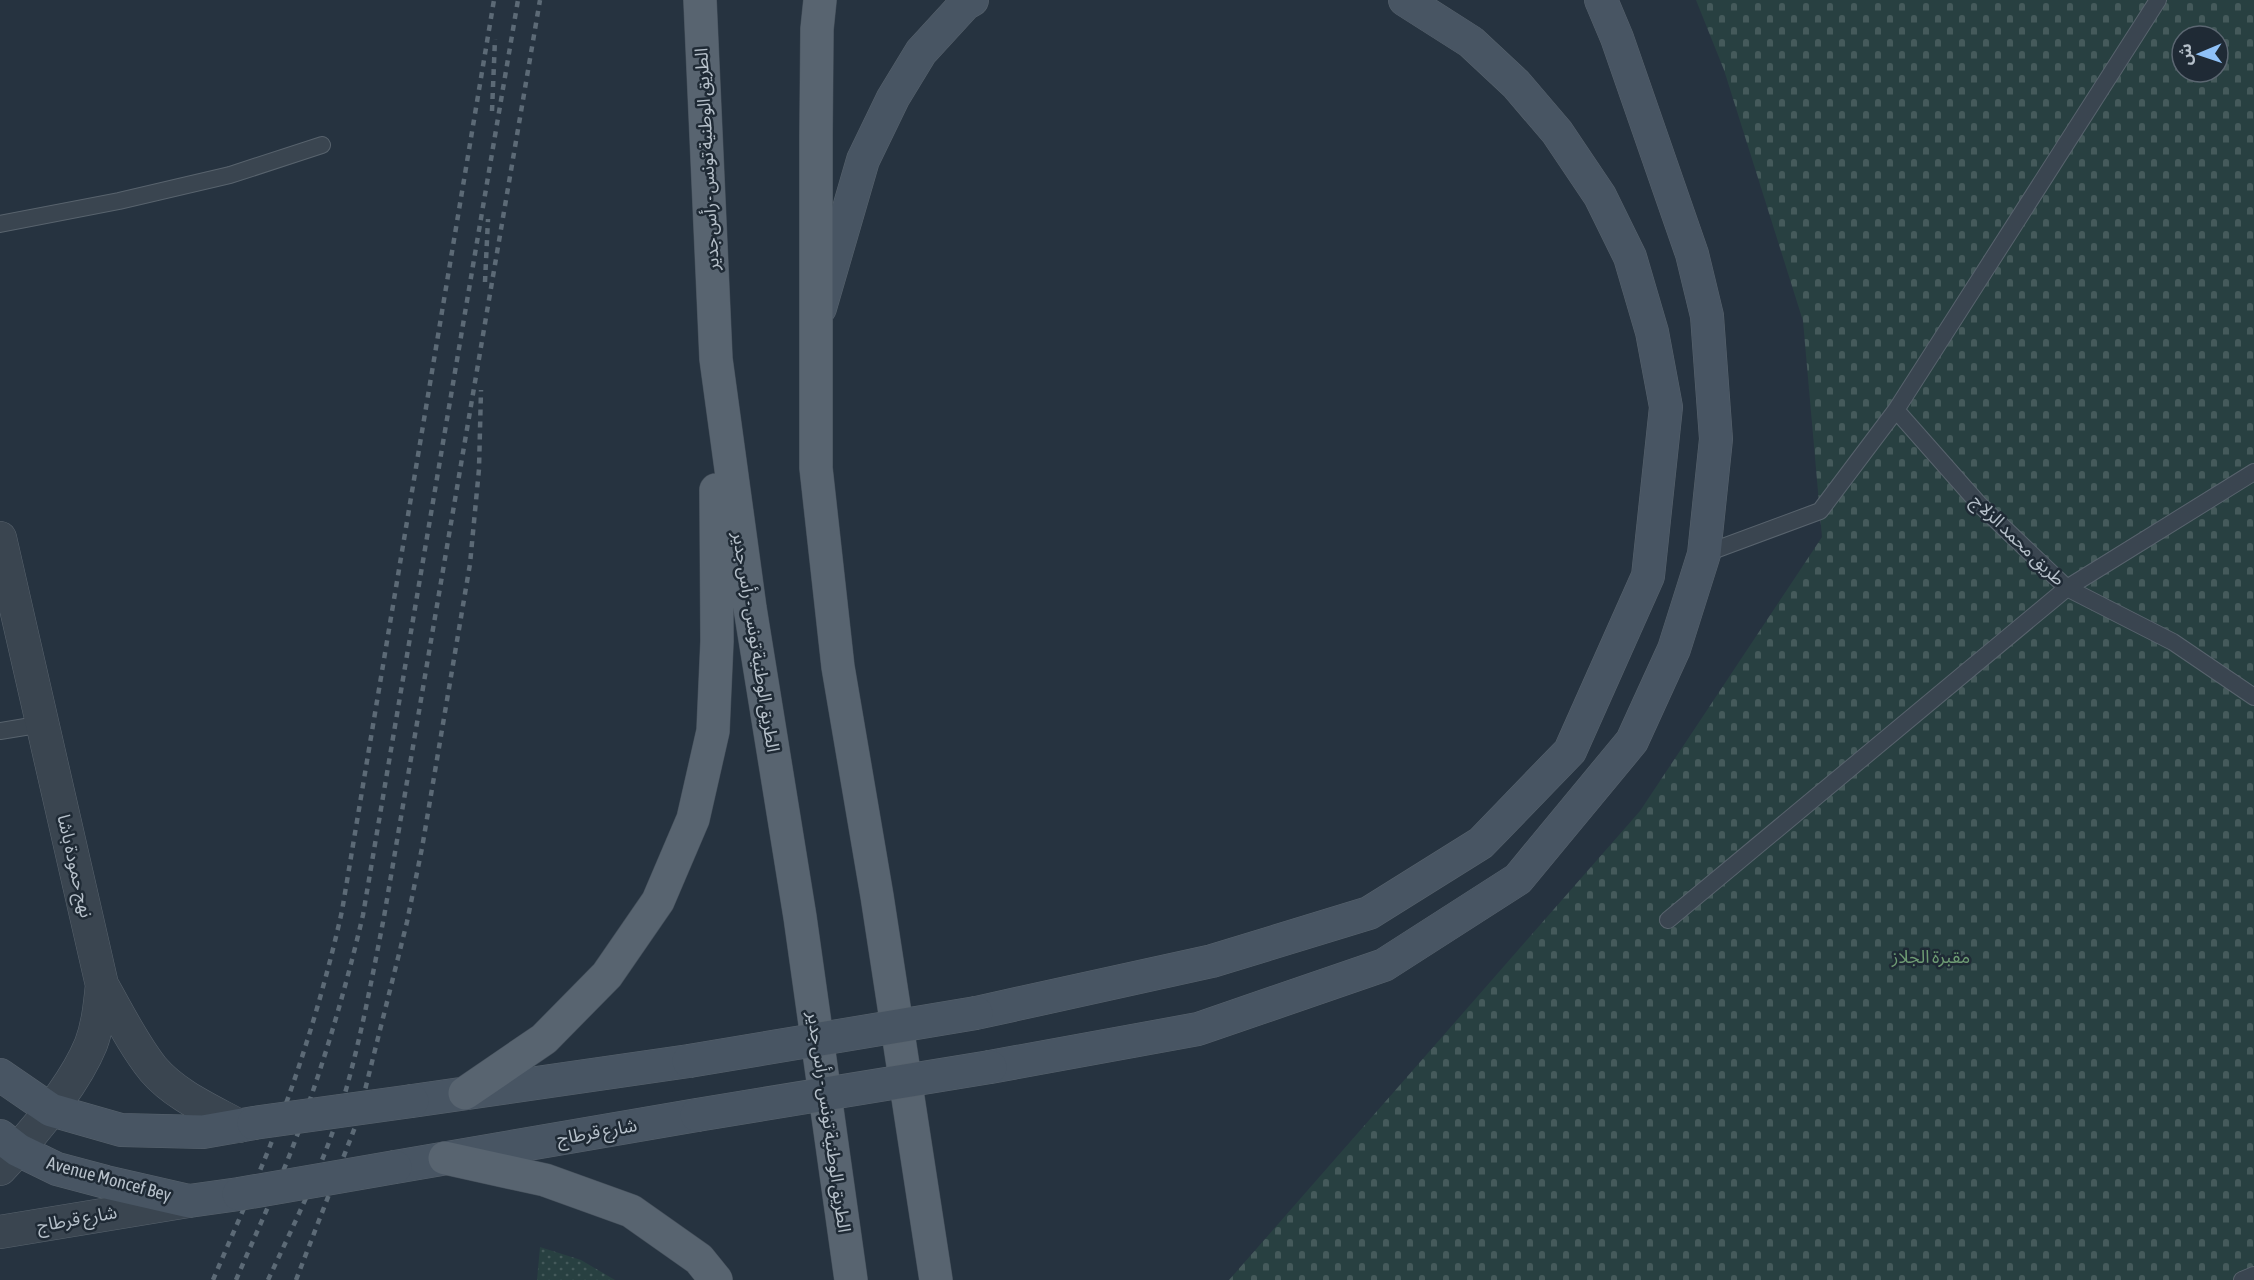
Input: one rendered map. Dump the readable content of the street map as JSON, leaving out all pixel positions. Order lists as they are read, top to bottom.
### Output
{
  "streets": {
    "main road": ["الطريق الوطنية تونس - رأس جدير", "شارع قرطاج", "Avenue Moncef Bey"],
    "street": ["نهج حمودة باشا"],
    "lane": ["طريق محمد الزلاج"]
  },
  "crossings": [
    ["نهج حمودة باشا", "Avenue Moncef Bey"],
    ["شارع قرطاج", "Avenue Moncef Bey"]
  ],
  "parks": ["مقبرة الجلاز"],
  "north": "left"
}
